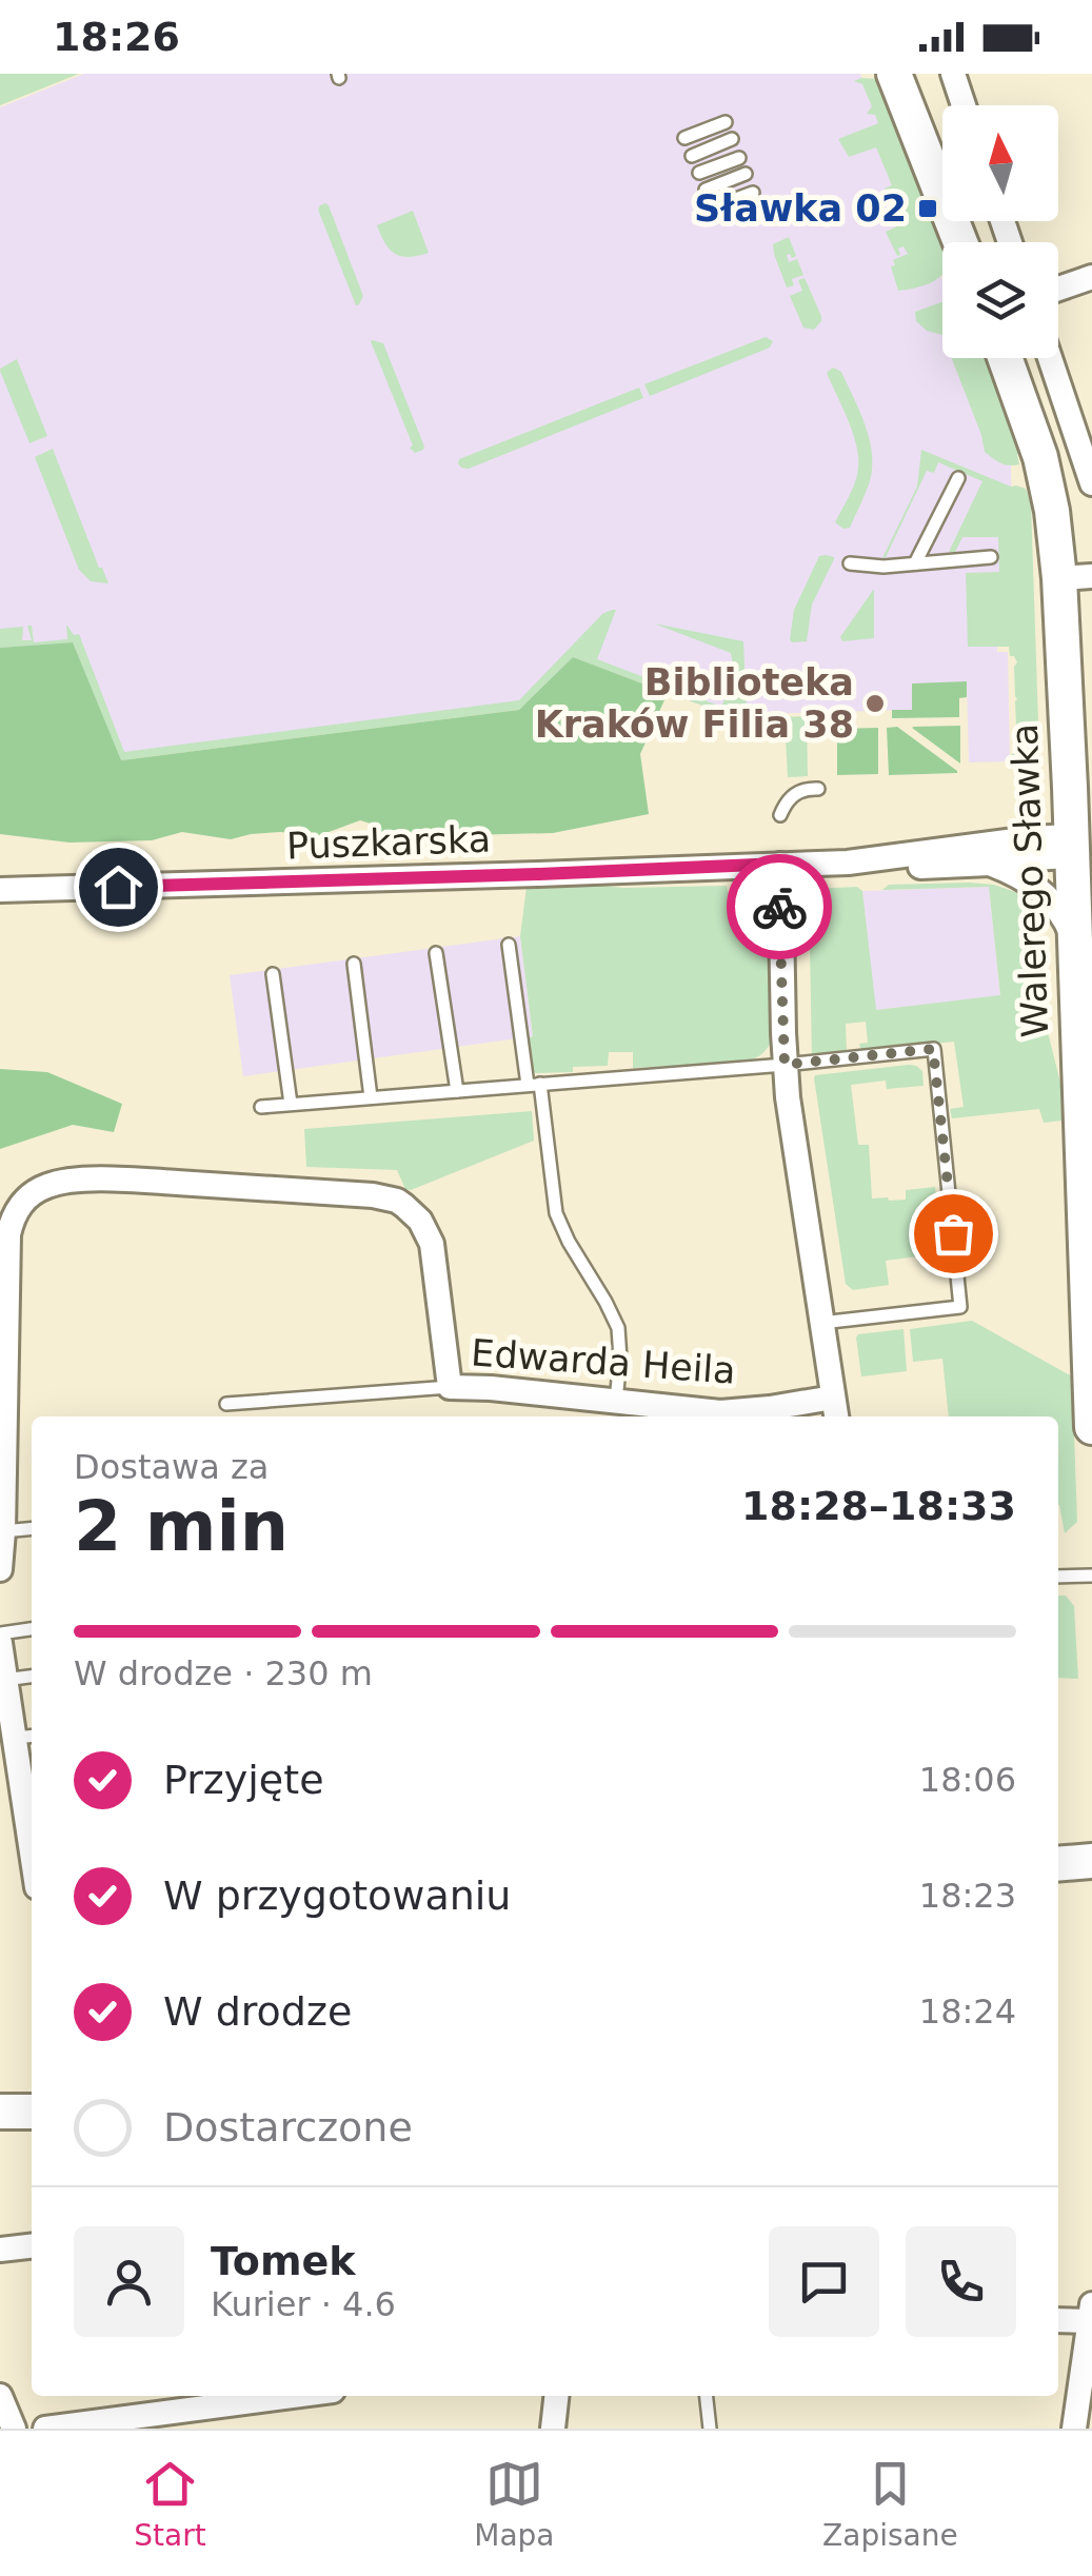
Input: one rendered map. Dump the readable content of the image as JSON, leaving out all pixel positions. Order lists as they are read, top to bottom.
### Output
{
  "streets": {
    "street": ["Puszkarska", "Walerego Sławka", "Edwarda Heila"]
  },
  "crossings": [
    ["Puszkarska", "Edwarda Heila"]
  ],
  "places": {
    "transit": ["Sławka 02"],
    "other": ["Biblioteka Kraków Filia 38"]
  },
  "north": "top",
  "page": {
    "status": "18:26",
    "heading": ["2 min", "Dostawa za", "18:28–18:33"],
    "panel": ["Tomek", "Kurier · 4.6"],
    "bar": "W drodze · 230 m",
    "list": [
      ["Przyjęte", "18:06"],
      ["W przygotowaniu", "18:23"],
      ["W drodze", "18:24"],
      "Dostarczone"
    ],
    "tabs": ["Start", "Mapa", "Zapisane"]
  }
}
